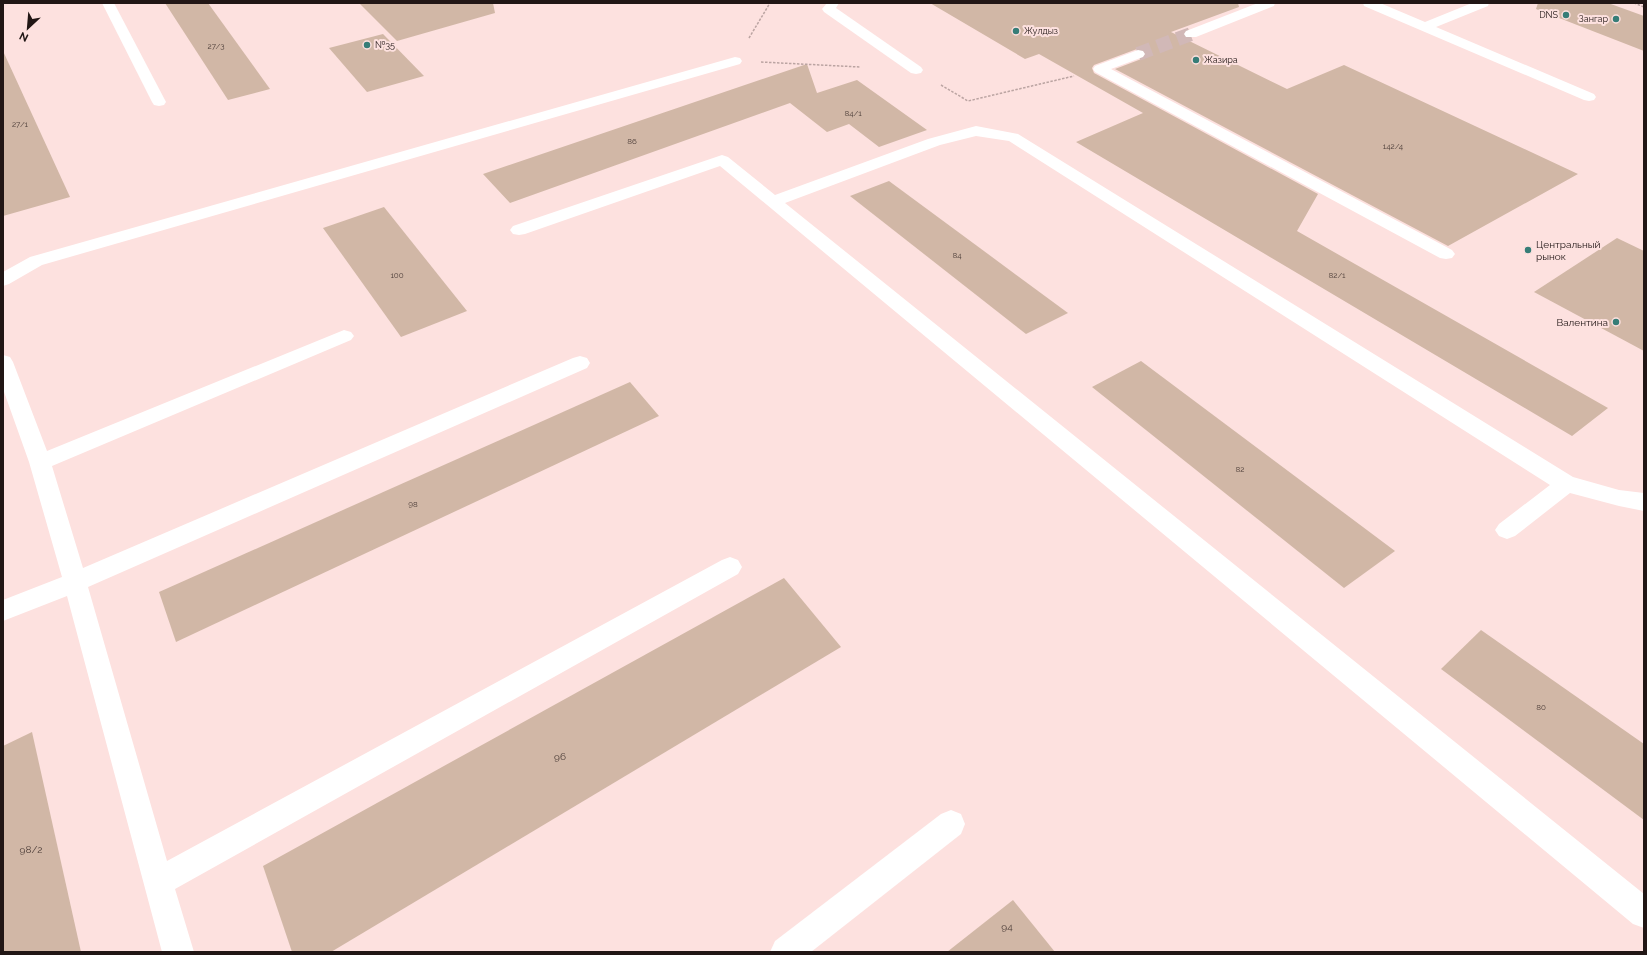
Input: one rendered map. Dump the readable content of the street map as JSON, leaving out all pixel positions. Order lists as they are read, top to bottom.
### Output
{
  "places": [
    "DNS",
    "Зангар",
    "Жулдыз",
    "№35",
    "Жазира",
    "Центральный рынок",
    "Валентина"
  ],
  "house_numbers": [
    "27/3",
    "84/1",
    "27/1",
    "86",
    "142/4",
    "84",
    "100",
    "82/1",
    "82",
    "98",
    "80",
    "96",
    "98/2",
    "94"
  ],
  "north": "bottom left"
}
